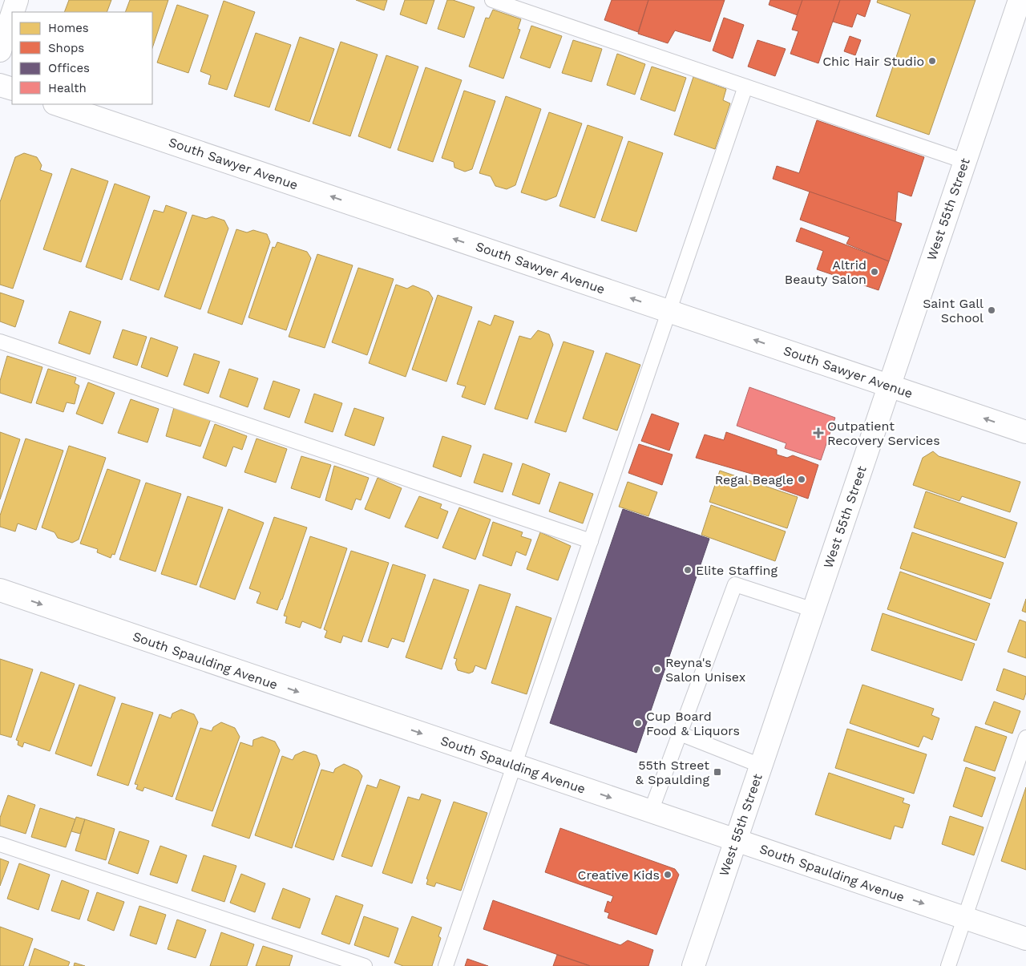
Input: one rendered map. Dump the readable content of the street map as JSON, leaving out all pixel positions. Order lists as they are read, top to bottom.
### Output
{
  "streets": {
    "street": ["South Sawyer Avenue", "West 55th Street", "South Spaulding Avenue"]
  },
  "crossings": [
    ["South Sawyer Avenue", "West 55th Street"],
    ["West 55th Street", "South Spaulding Avenue"]
  ],
  "one_way": ["South Sawyer Avenue", "South Spaulding Avenue"],
  "places": {
    "other": [
      "Chic Hair Studio",
      "Altrid Beauty Salon",
      "Saint Gall School",
      "Regal Beagle",
      "Elite Staffing",
      "Reyna's Salon Unisex",
      "Cup Board Food & Liquors",
      "Creative Kids"
    ],
    "health": ["Outpatient Recovery Services"],
    "transit": ["55th Street & Spaulding"]
  },
  "legend": [
    "Homes",
    "Shops",
    "Offices",
    "Health"
  ]
}
